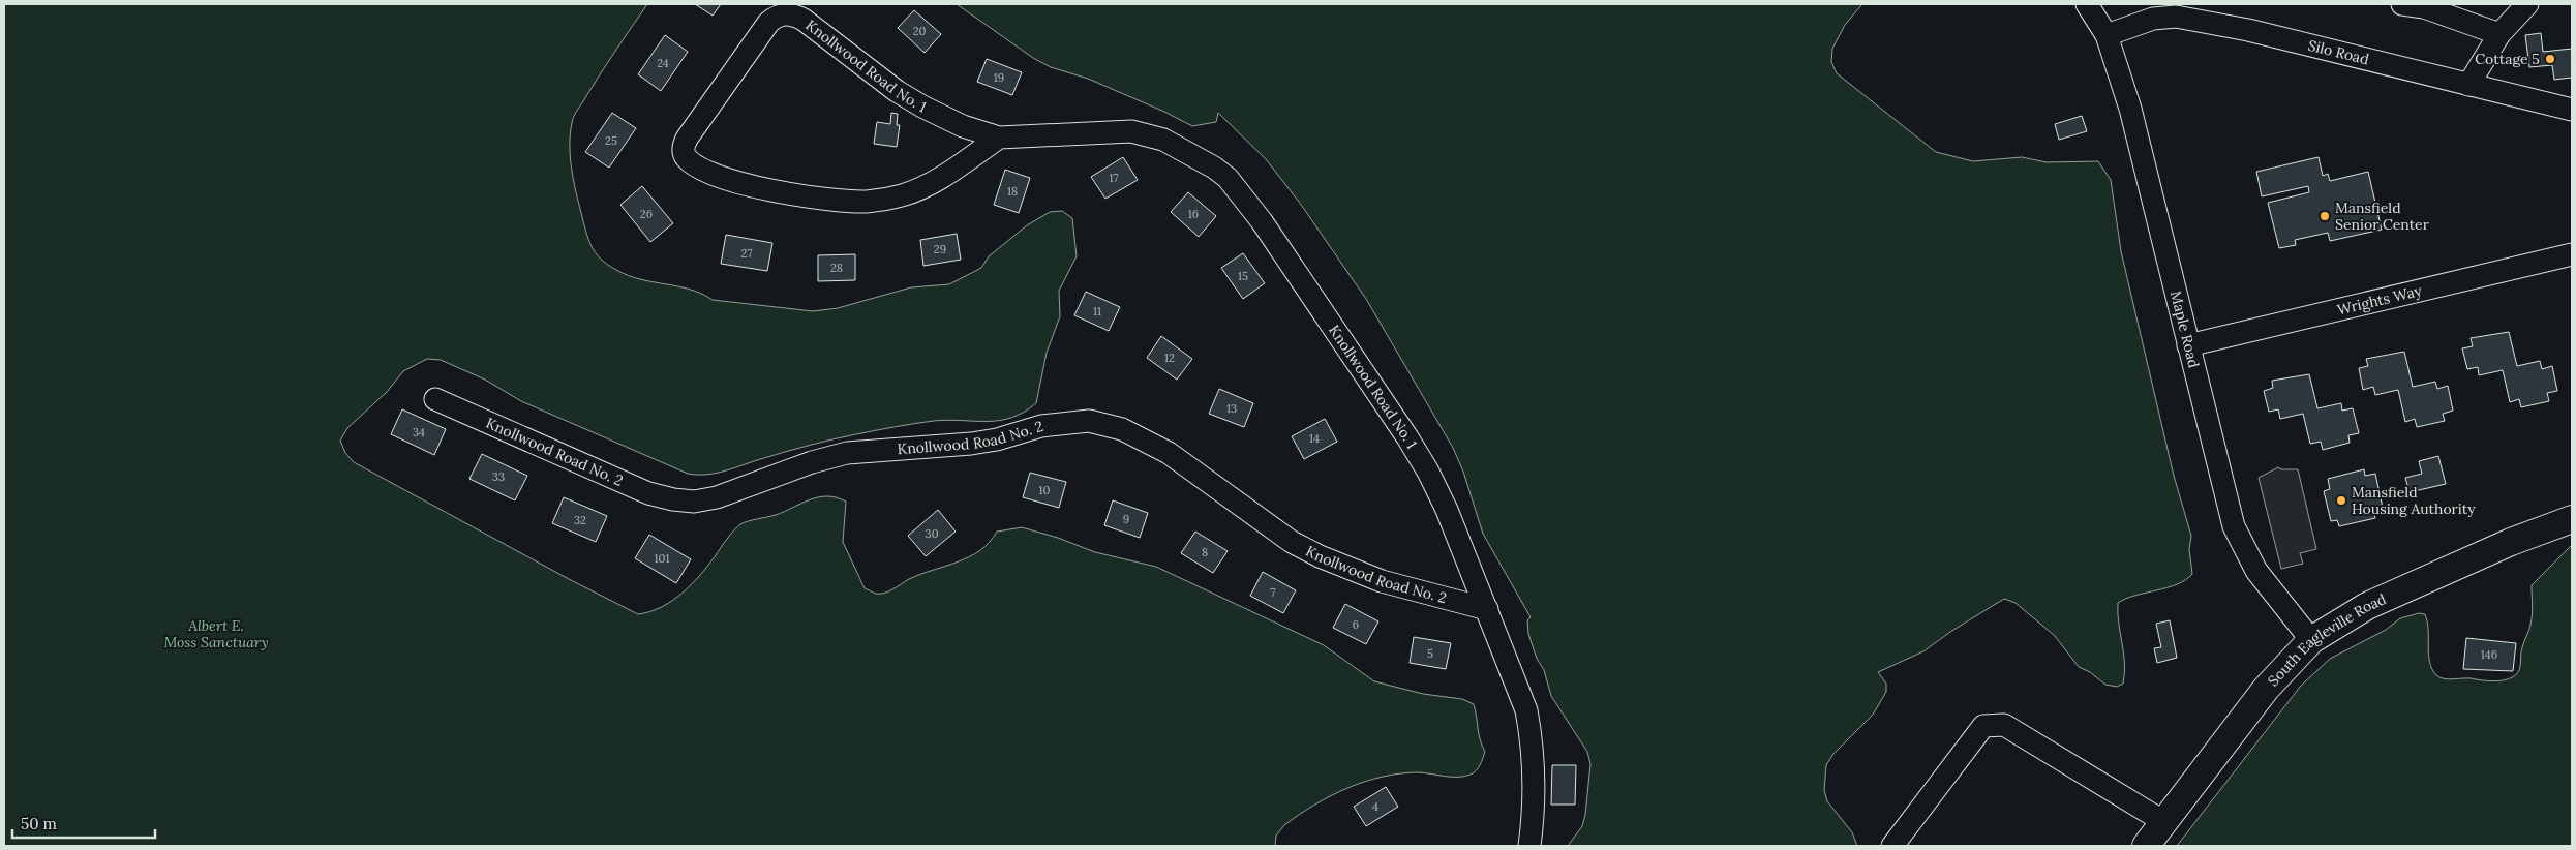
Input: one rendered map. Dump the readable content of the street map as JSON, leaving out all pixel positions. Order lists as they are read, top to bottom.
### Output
{
  "streets": {
    "main road": ["South Eagleville Road"],
    "street": [
      "Silo Road",
      "Knollwood Road No. 1",
      "Wrights Way",
      "Maple Road",
      "Knollwood Road No. 2"
    ]
  },
  "crossings": [
    ["Silo Road", "Maple Road"],
    ["Knollwood Road No. 1", "Knollwood Road No. 2"],
    ["Wrights Way", "Maple Road"],
    ["Maple Road", "South Eagleville Road"]
  ],
  "parks": ["Albert E. Moss Sanctuary"],
  "places": ["Cottage 5", "Mansfield Senior Center", "Mansfield Housing Authority"],
  "house_numbers": [
    "20",
    "24",
    "19",
    "25",
    "17",
    "18",
    "26",
    "16",
    "29",
    "27",
    "28",
    "15",
    "11",
    "12",
    "13",
    "34",
    "14",
    "33",
    "10",
    "9",
    "32",
    "30",
    "8",
    "101",
    "7",
    "6",
    "5",
    "146",
    "4"
  ],
  "scale_bar": "50 m"
}
